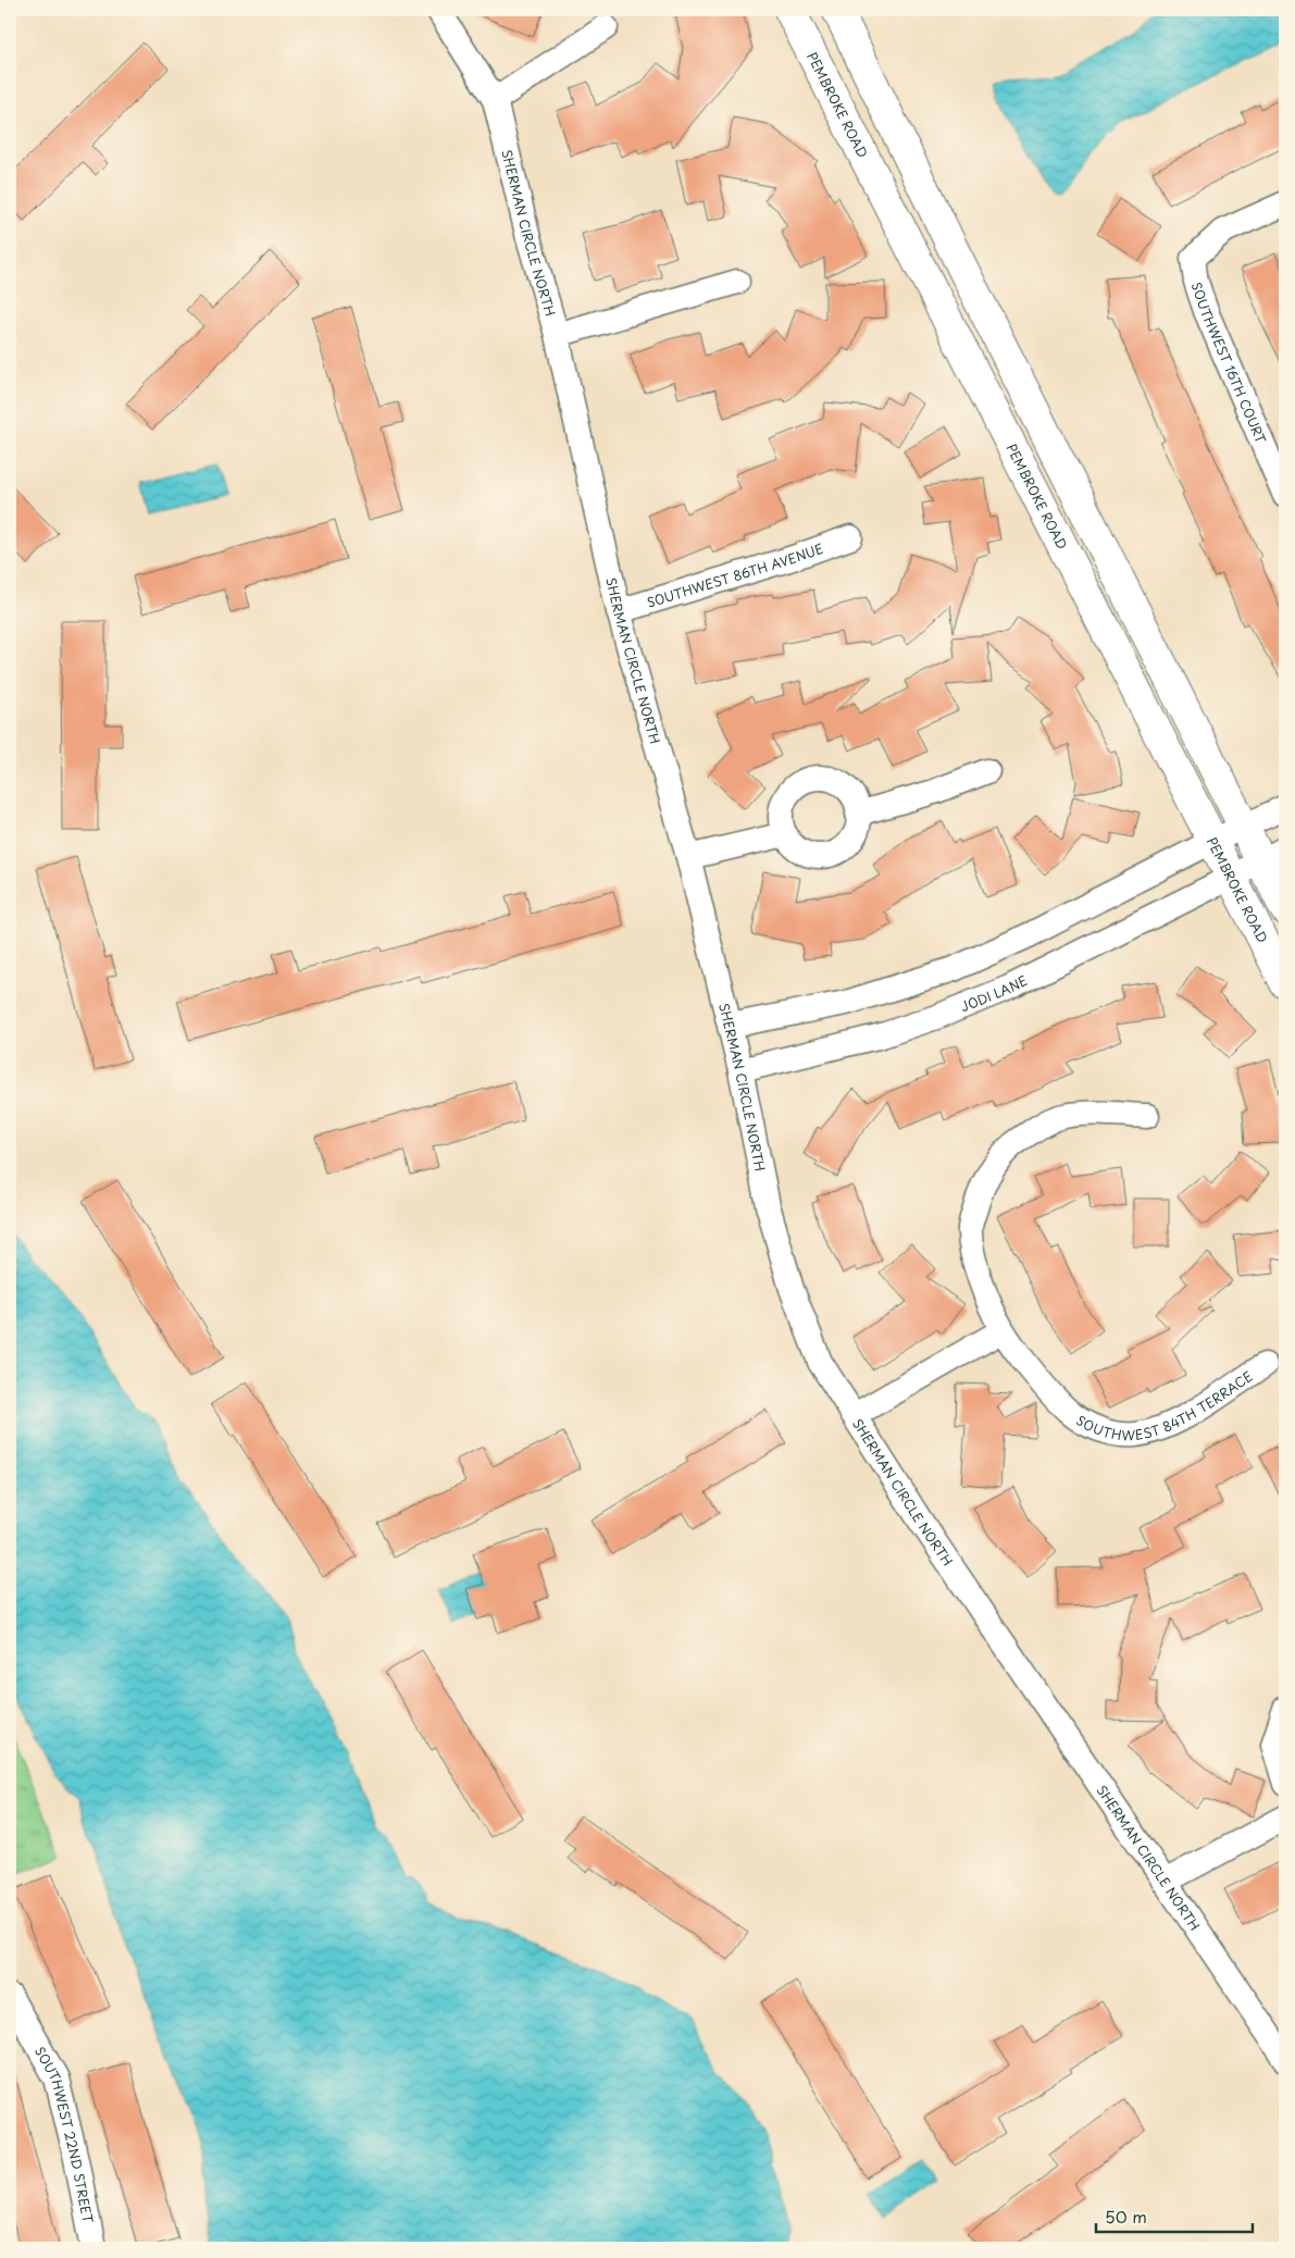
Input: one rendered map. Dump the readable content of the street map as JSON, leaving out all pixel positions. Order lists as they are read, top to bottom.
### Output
{
  "streets": {
    "main road": ["PEMBROKE ROAD"],
    "street": [
      "SHERMAN CIRCLE NORTH",
      "SOUTHWEST 16TH COURT",
      "SOUTHWEST 86TH AVENUE",
      "JODI LANE",
      "SOUTHWEST 84TH TERRACE",
      "SOUTHWEST 22ND STREET"
    ]
  },
  "crossings": [
    ["PEMBROKE ROAD", "JODI LANE"],
    ["SHERMAN CIRCLE NORTH", "SOUTHWEST 86TH AVENUE"],
    ["SHERMAN CIRCLE NORTH", "JODI LANE"]
  ],
  "scale_bar": "50 m"
}
